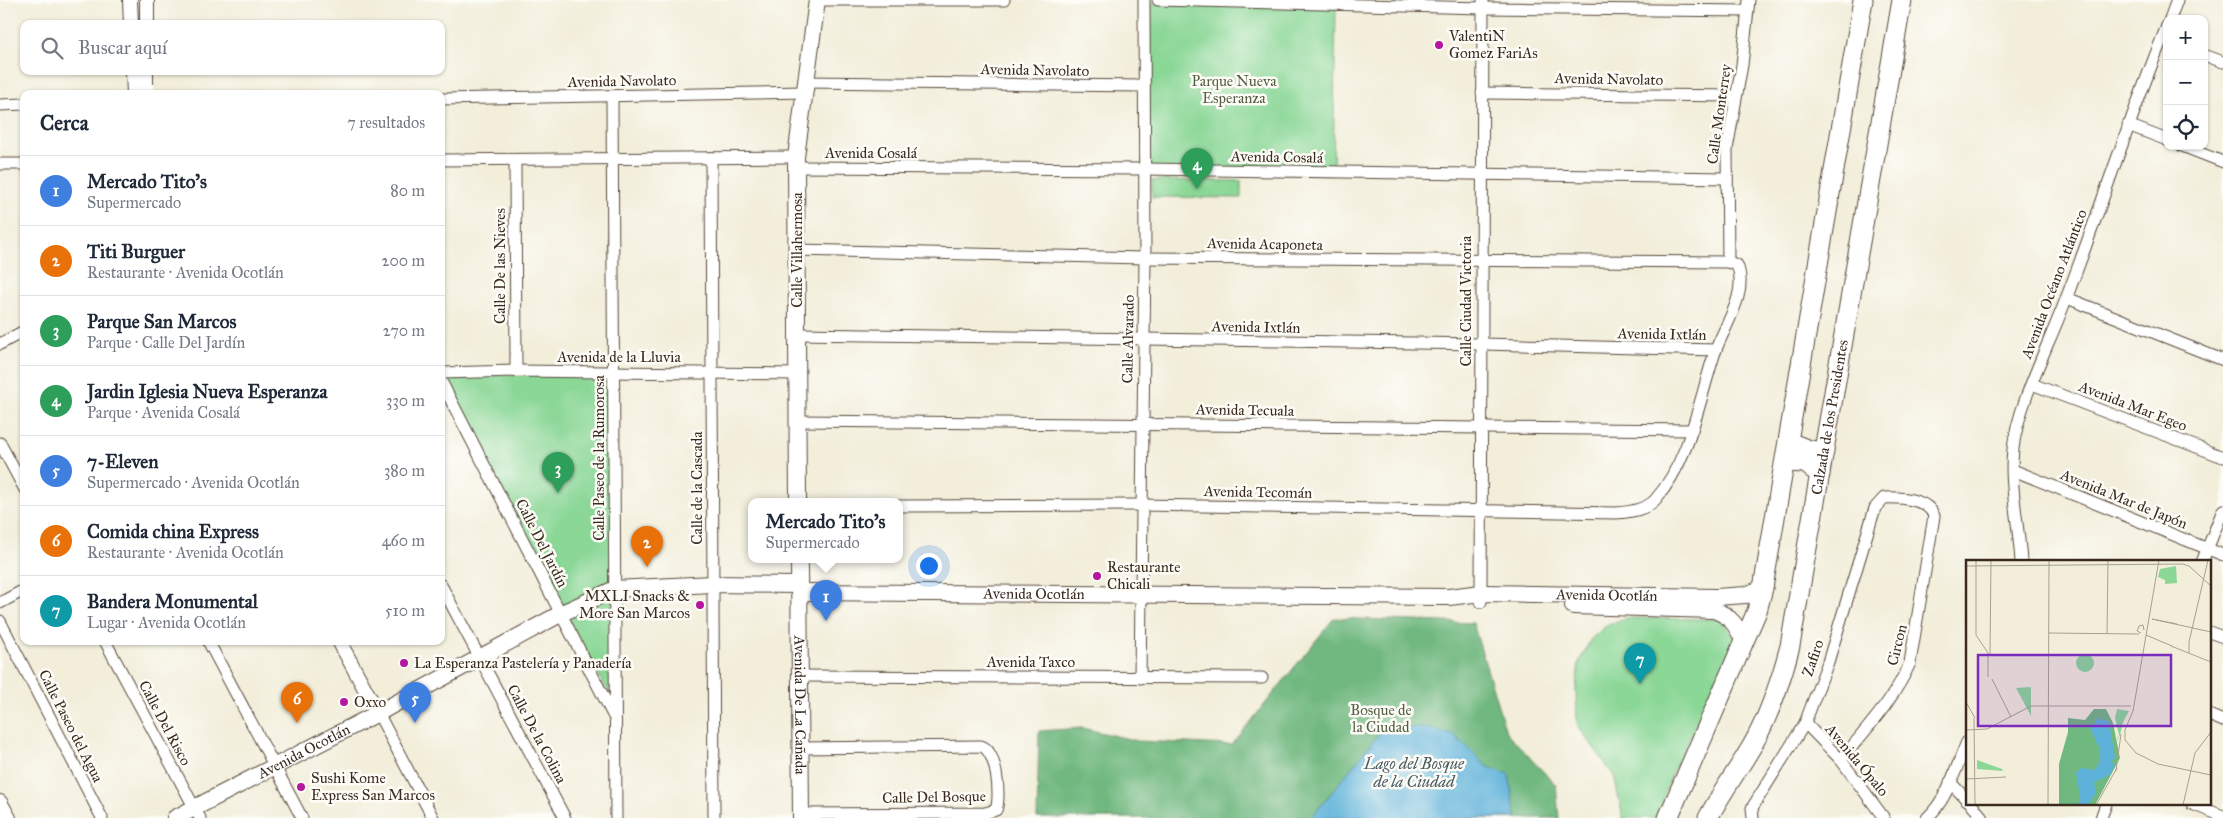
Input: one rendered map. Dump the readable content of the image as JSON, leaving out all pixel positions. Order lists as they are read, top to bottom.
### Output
{
  "streets": {
    "highway": ["Calzada de los Presidentes"],
    "main road": ["Calle Villahermosa", "Avenida Ocotlán", "Avenida De La Cañada"],
    "street": [
      "Avenida Navolato",
      "Calle Monterrey",
      "Avenida Cosalá",
      "Avenida Acaponeta",
      "Calle De las Nieves",
      "Avenida Océano Atlántico",
      "Calle Ciudad Victoria",
      "Avenida Ixtlán",
      "Calle Alvarado",
      "Avenida de la Lluvia",
      "Avenida Mar Egeo",
      "Avenida Tecuala",
      "Calle Paseo de la Rumorosa",
      "Calle de la Cascada",
      "Avenida Tecomán",
      "Avenida Mar de Japón",
      "Calle Del Jardín",
      "Circon",
      "Zafiro",
      "Avenida Taxco",
      "Calle Del Risco",
      "Calle Paseo del Agua",
      "Calle De la Colina",
      "Avenida Ópalo",
      "Calle Del Bosque"
    ]
  },
  "crossings": [
    ["Avenida Navolato", "Calle Monterrey"],
    ["Avenida Navolato", "Calle Villahermosa"],
    ["Avenida Navolato", "Calle Ciudad Victoria"],
    ["Avenida Navolato", "Calle Alvarado"],
    ["Avenida Navolato", "Calle Paseo de la Rumorosa"],
    ["Calle Monterrey", "Avenida Cosalá"],
    ["Calle Monterrey", "Avenida Acaponeta"],
    ["Calle Monterrey", "Avenida Ixtlán"],
    ["Calle Monterrey", "Avenida Tecuala"],
    ["Calle Monterrey", "Avenida Tecomán"],
    ["Avenida Cosalá", "Calle Villahermosa"],
    ["Avenida Cosalá", "Calle De las Nieves"],
    ["Avenida Cosalá", "Calle Ciudad Victoria"],
    ["Avenida Cosalá", "Calle Alvarado"],
    ["Avenida Cosalá", "Calle Paseo de la Rumorosa"],
    ["Avenida Cosalá", "Calle de la Cascada"],
    ["Avenida Acaponeta", "Calle Villahermosa"],
    ["Avenida Acaponeta", "Calle Ciudad Victoria"],
    ["Avenida Acaponeta", "Calle Alvarado"],
    ["Calle Villahermosa", "Avenida Ixtlán"],
    ["Calle Villahermosa", "Avenida de la Lluvia"],
    ["Calle Villahermosa", "Avenida Tecuala"],
    ["Calle De las Nieves", "Avenida de la Lluvia"],
    ["Avenida Océano Atlántico", "Avenida Mar Egeo"],
    ["Avenida Océano Atlántico", "Avenida Mar de Japón"],
    ["Calle Ciudad Victoria", "Avenida Ixtlán"],
    ["Calle Ciudad Victoria", "Avenida Tecuala"],
    ["Calle Ciudad Victoria", "Avenida Tecomán"],
    ["Calle Ciudad Victoria", "Avenida Ocotlán"],
    ["Avenida Ixtlán", "Calle Alvarado"],
    ["Calle Alvarado", "Avenida Tecuala"],
    ["Calle Alvarado", "Avenida Tecomán"],
    ["Calle Alvarado", "Avenida Ocotlán"],
    ["Calle Alvarado", "Avenida Taxco"],
    ["Avenida de la Lluvia", "Calle Paseo de la Rumorosa"],
    ["Avenida de la Lluvia", "Calle de la Cascada"],
    ["Calle Paseo de la Rumorosa", "Calle Del Jardín"],
    ["Calle Paseo de la Rumorosa", "Avenida Ocotlán"],
    ["Calle de la Cascada", "Avenida Ocotlán"],
    ["Calle Del Jardín", "Avenida Ocotlán"],
    ["Avenida Ocotlán", "Avenida De La Cañada"],
    ["Avenida Ocotlán", "Calle Del Risco"],
    ["Avenida Ocotlán", "Calle De la Colina"],
    ["Circon", "Zafiro"],
    ["Circon", "Avenida Ópalo"],
    ["Zafiro", "Avenida Ópalo"],
    ["Avenida Taxco", "Avenida De La Cañada"],
    ["Avenida De La Cañada", "Calle Del Bosque"]
  ],
  "water": ["Lago del Bosque de la Ciudad"],
  "parks": ["Parque Nueva Esperanza", "Bosque de la Ciudad"],
  "places": [
    "ValentiN Gomez FariAs",
    "Restaurante Chicali",
    "MXLI Snacks & More San Marcos",
    "La Esperanza Pastelería y Panadería",
    "Oxxo",
    "Sushi Kome Express San Marcos"
  ],
  "page": {
    "map_buttons": ["+", "−"],
    "search": "Buscar aquí",
    "heading": ["Cerca", "7 resultados"],
    "pins": [
      "4",
      "3",
      "2",
      "1",
      "7",
      "5",
      "6"
    ],
    "list": [
      {
        "mark": "1",
        "name": "Mercado Tito's",
        "note": "Supermercado",
        "value": "80 m"
      },
      {
        "mark": "2",
        "name": "Titi Burguer",
        "note": "Restaurante · Avenida Ocotlán",
        "value": "200 m"
      },
      {
        "mark": "3",
        "name": "Parque San Marcos",
        "note": "Parque · Calle Del Jardín",
        "value": "270 m"
      },
      {
        "mark": "4",
        "name": "Jardin Iglesia Nueva Esperanza",
        "note": "Parque · Avenida Cosalá",
        "value": "330 m"
      },
      {
        "mark": "5",
        "name": "7-Eleven",
        "note": "Supermercado · Avenida Ocotlán",
        "value": "380 m"
      },
      {
        "mark": "6",
        "name": "Comida china Express",
        "note": "Restaurante · Avenida Ocotlán",
        "value": "460 m"
      },
      {
        "mark": "7",
        "name": "Bandera Monumental",
        "note": "Lugar · Avenida Ocotlán",
        "value": "510 m"
      }
    ],
    "popup": ["Mercado Tito's", "Supermercado"]
  }
}
